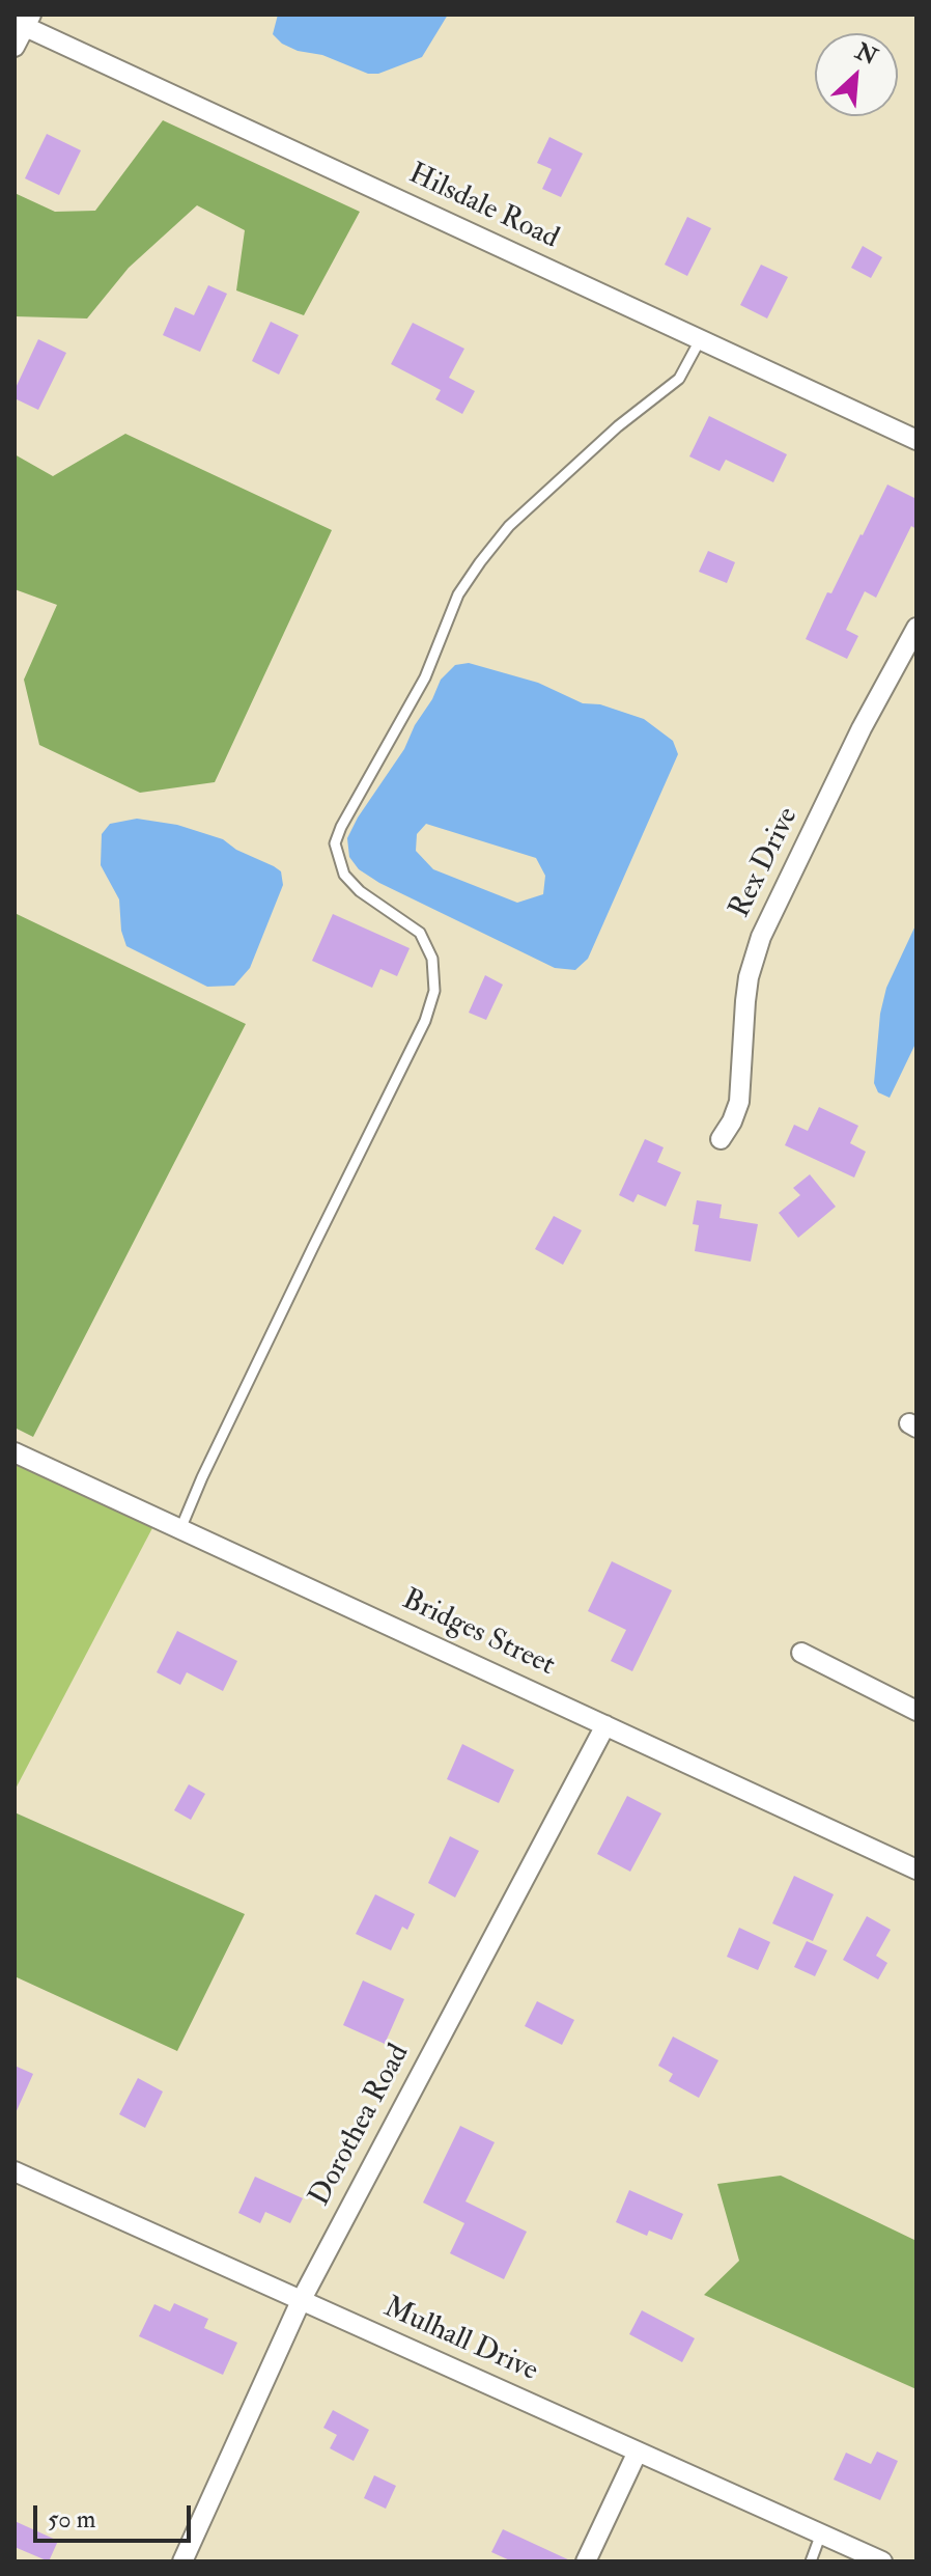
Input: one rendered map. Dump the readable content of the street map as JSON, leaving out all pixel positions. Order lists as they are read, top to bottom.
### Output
{
  "streets": {
    "street": [
      "Hilsdale Road",
      "Rex Drive",
      "Bridges Street",
      "Dorothea Road",
      "Mulhall Drive"
    ]
  },
  "crossings": [
    ["Bridges Street", "Dorothea Road"],
    ["Dorothea Road", "Mulhall Drive"]
  ],
  "scale_bar": "50 m",
  "north": "top right"
}
